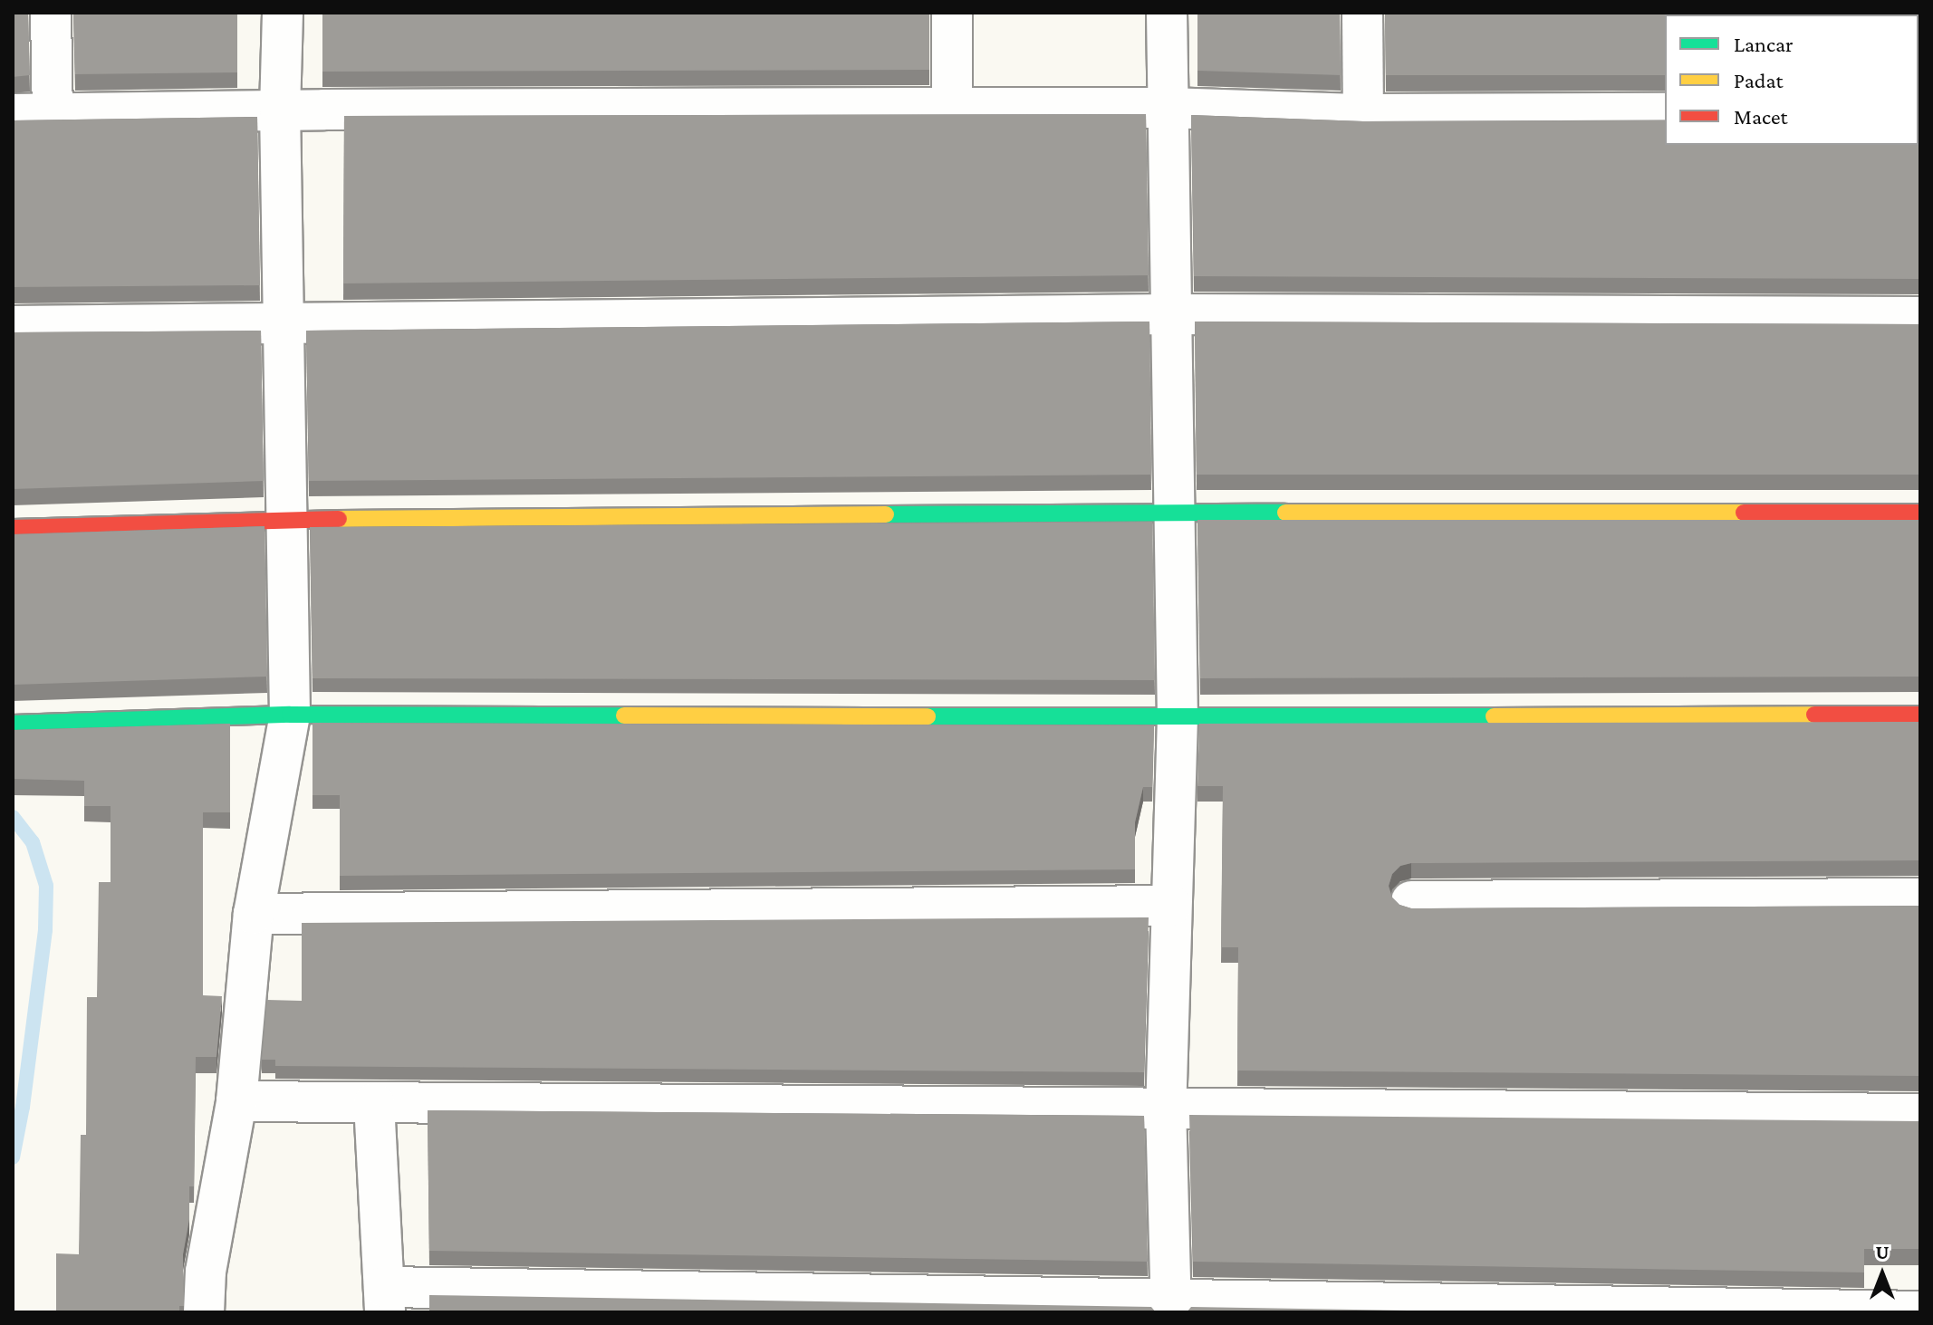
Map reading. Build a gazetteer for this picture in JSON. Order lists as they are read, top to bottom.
{
  "legend": ["Lancar", "Padat", "Macet"],
  "north": "top"
}
